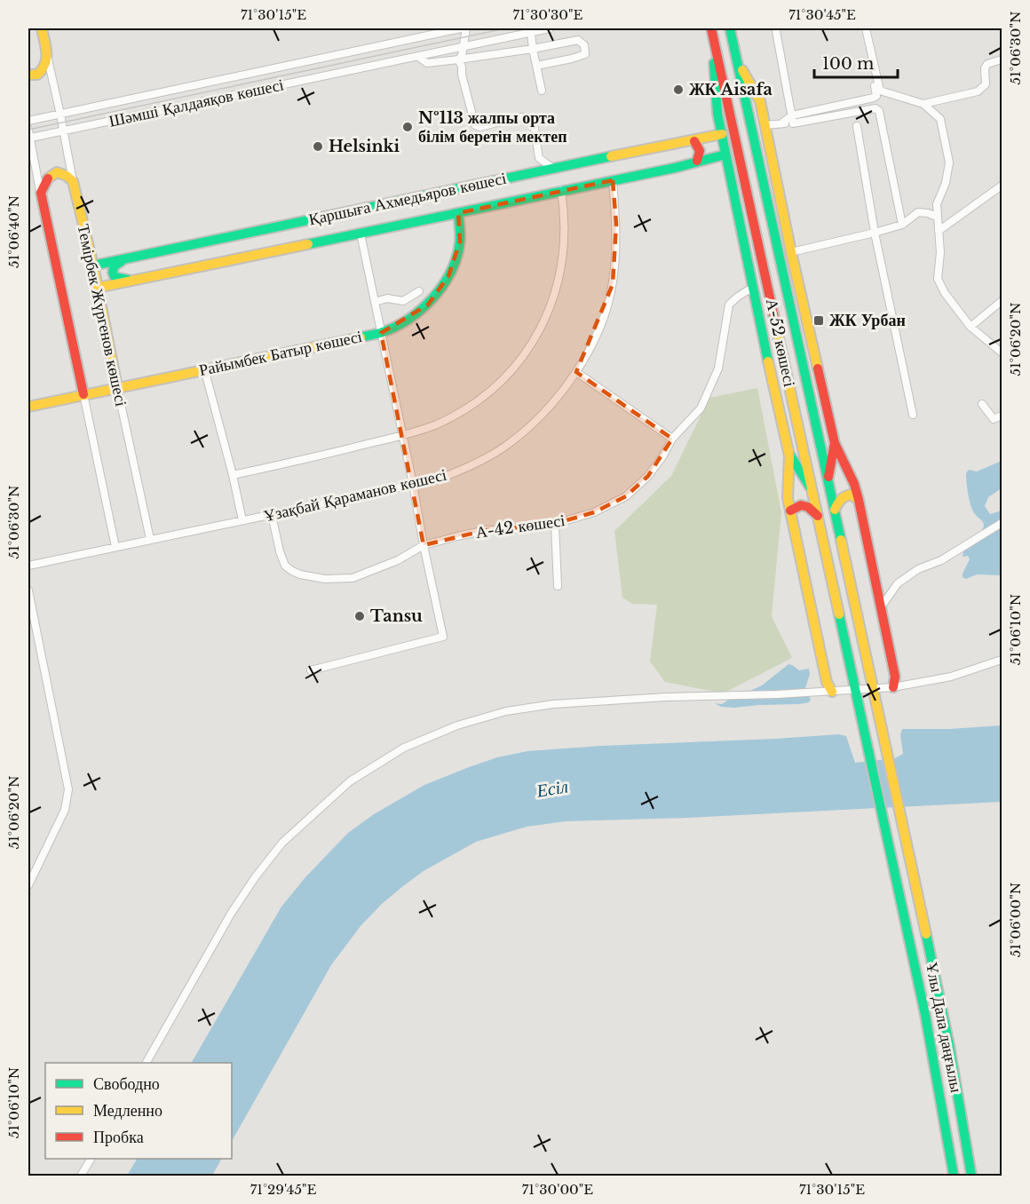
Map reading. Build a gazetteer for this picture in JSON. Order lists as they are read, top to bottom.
{
  "streets": {
    "street": [
      "Шәмші Қалдаяқов көшесі",
      "Қаршыға Ахмедьяров көшесі",
      "Темірбек Жүргенов көшесі",
      "А-52 көшесі",
      "Райымбек Батыр көшесі",
      "Ұзақбай Қараманов көшесі",
      "А-42 көшесі",
      "Ұлы Дала даңғылы"
    ]
  },
  "crossings": [
    ["Шәмші Қалдаяқов көшесі", "Темірбек Жүргенов көшесі"],
    ["Қаршыға Ахмедьяров көшесі", "Темірбек Жүргенов көшесі"],
    ["Қаршыға Ахмедьяров көшесі", "Райымбек Батыр көшесі"],
    ["Қаршыға Ахмедьяров көшесі", "Ұзақбай Қараманов көшесі"],
    ["Темірбек Жүргенов көшесі", "Райымбек Батыр көшесі"],
    ["Темірбек Жүргенов көшесі", "Ұзақбай Қараманов көшесі"],
    ["А-52 көшесі", "Ұлы Дала даңғылы"],
    ["Ұзақбай Қараманов көшесі", "А-42 көшесі"]
  ],
  "water": ["Есіл"],
  "places": {
    "other": [
      "ЖК Aisafa",
      "№113 жалпы орта білім беретін мектеп",
      "Helsinki",
      "Tansu"
    ],
    "transit": ["ЖК Урбан"]
  },
  "legend": ["Свободно", "Медленно", "Пробка"],
  "scale_bar": "100 m",
  "coordinates": [
    "71°30'15\"E",
    "71°30'30\"E",
    "71°30'45\"E",
    "51°06'30\"N",
    "51°06'40\"N",
    "51°06'20\"N",
    "51°06'10\"N",
    "51°06'00\"N",
    "71°29'45\"E",
    "71°30'00\"E"
  ]
}
